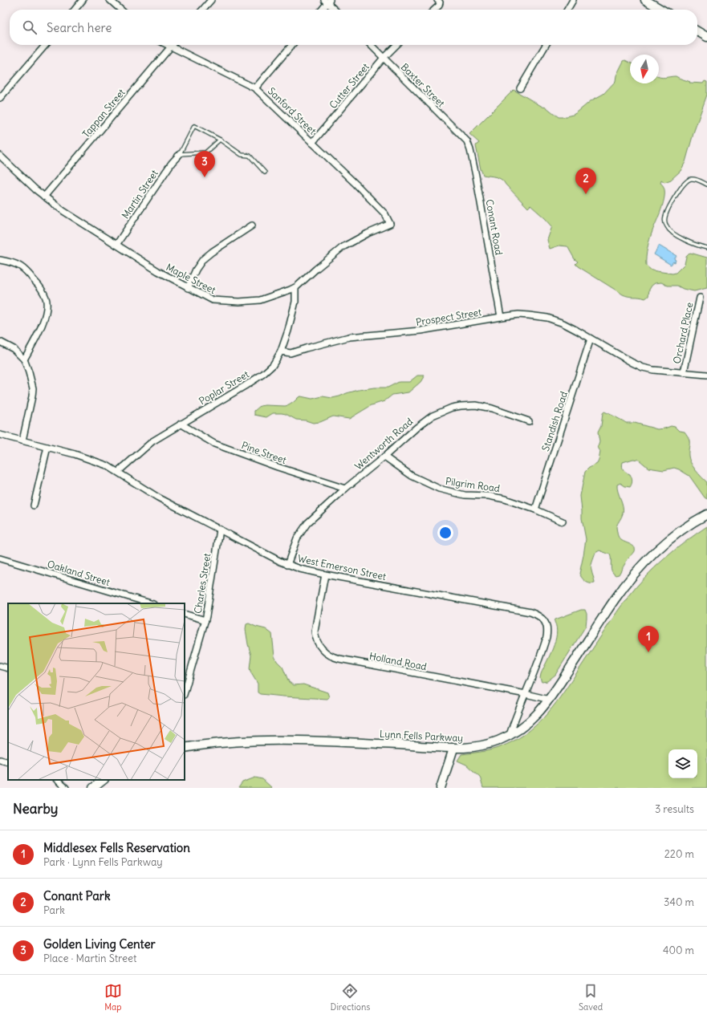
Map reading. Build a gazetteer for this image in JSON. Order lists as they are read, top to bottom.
{
  "streets": {
    "main road": ["Lynn Fells Parkway"],
    "street": [
      "Baxter Street",
      "Cutter Street",
      "Sanford Street",
      "Tappan Street",
      "Martin Street",
      "Conant Road",
      "Maple Street",
      "Prospect Street",
      "Orchard Place",
      "Poplar Street",
      "Standish Road",
      "Wentworth Road",
      "Pine Street",
      "Pilgrim Road",
      "West Emerson Street",
      "Oakland Street",
      "Charles Street",
      "Holland Road"
    ]
  },
  "crossings": [
    ["Baxter Street", "Cutter Street"],
    ["Baxter Street", "Conant Road"],
    ["Cutter Street", "Sanford Street"],
    ["Sanford Street", "Tappan Street"],
    ["Sanford Street", "Maple Street"],
    ["Tappan Street", "Maple Street"],
    ["Martin Street", "Maple Street"],
    ["Conant Road", "Prospect Street"],
    ["Maple Street", "Poplar Street"],
    ["Prospect Street", "Orchard Place"],
    ["Prospect Street", "Poplar Street"],
    ["Prospect Street", "Standish Road"],
    ["Poplar Street", "Pine Street"],
    ["Poplar Street", "West Emerson Street"],
    ["Standish Road", "Pilgrim Road"],
    ["Wentworth Road", "Pine Street"],
    ["Wentworth Road", "Pilgrim Road"],
    ["Wentworth Road", "West Emerson Street"],
    ["West Emerson Street", "Charles Street"],
    ["West Emerson Street", "Holland Road"],
    ["West Emerson Street", "Lynn Fells Parkway"],
    ["Holland Road", "Lynn Fells Parkway"]
  ],
  "north": "bottom",
  "page": {
    "search": "Search here",
    "pins": ["3", "2", "1"],
    "heading": ["Nearby", "3 results"],
    "list": [
      {
        "mark": "1",
        "name": "Middlesex Fells Reservation",
        "note": "Park · Lynn Fells Parkway",
        "value": "220 m"
      },
      {
        "mark": "2",
        "name": "Conant Park",
        "note": "Park",
        "value": "340 m"
      },
      {
        "mark": "3",
        "name": "Golden Living Center",
        "note": "Place · Martin Street",
        "value": "400 m"
      }
    ],
    "nav": ["Map", "Directions", "Saved"]
  }
}
